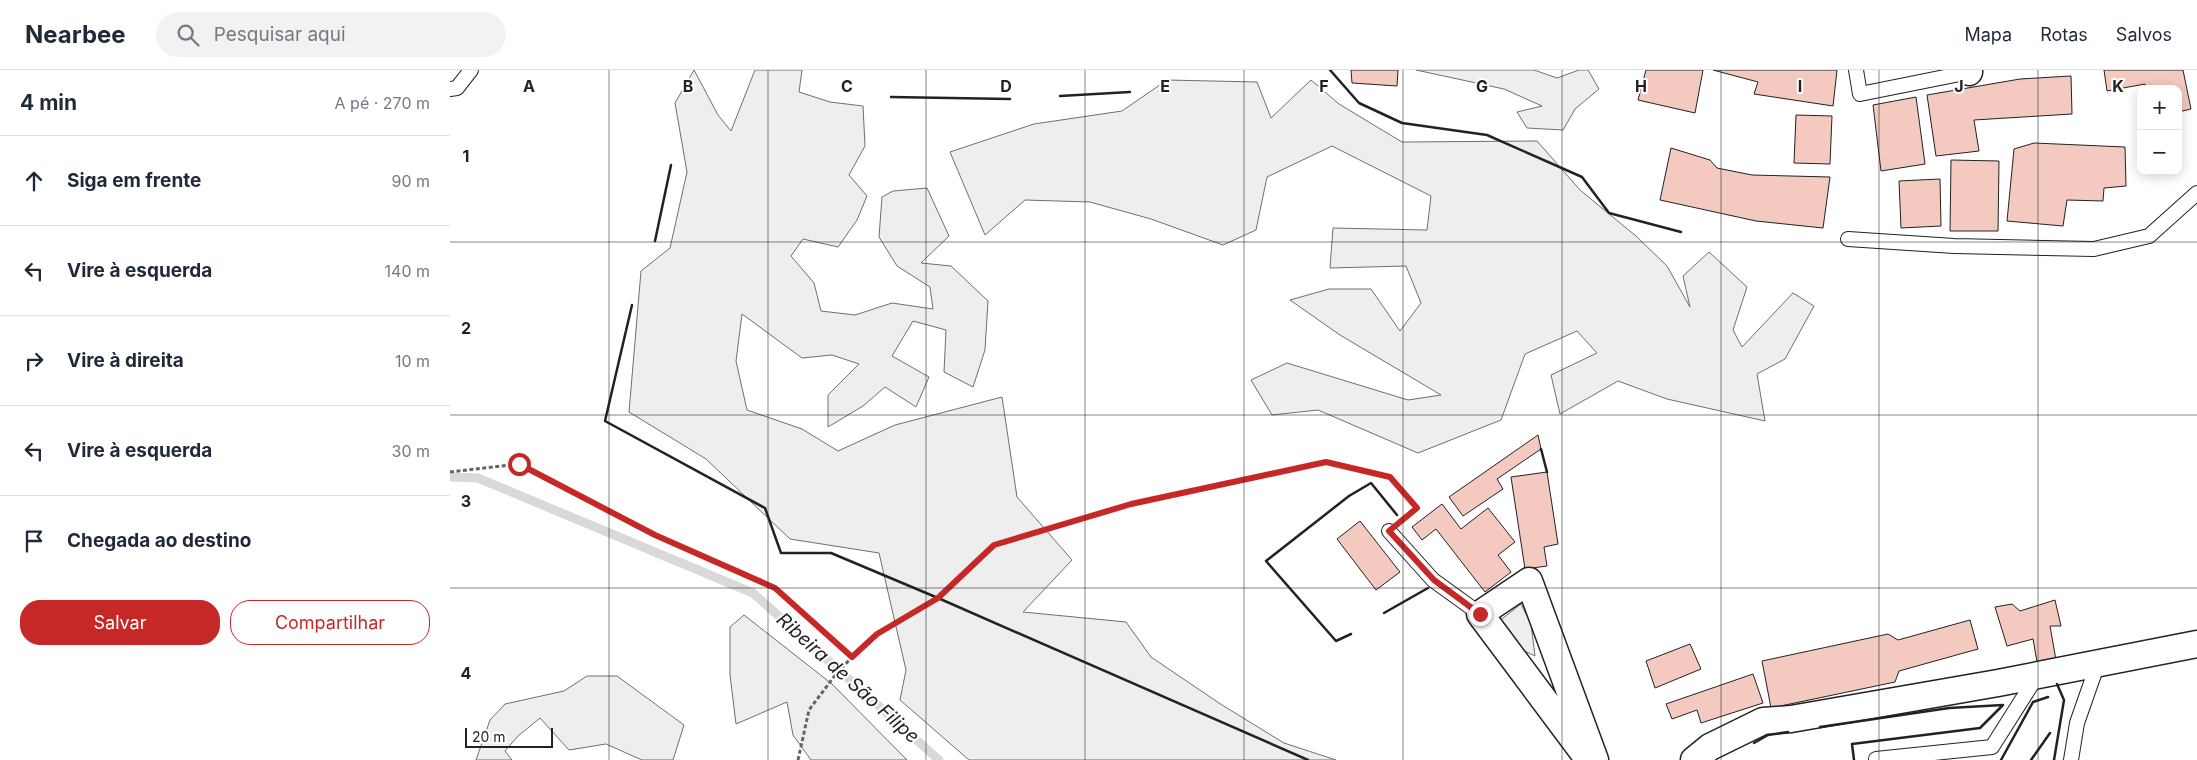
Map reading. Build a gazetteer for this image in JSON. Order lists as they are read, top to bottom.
{
  "water": ["Ribeira de São Filipe"],
  "scale_bar": "20 m",
  "page": {
    "header": "Nearbee",
    "search": "Pesquisar aqui",
    "nav": ["Mapa", "Rotas", "Salvos"],
    "heading": ["4 min", "A pé · 270 m"],
    "map_buttons": ["+", "−"],
    "list": [
      ["Siga em frente", "90 m"],
      ["Vire à esquerda", "140 m"],
      ["Vire à direita", "10 m"],
      ["Vire à esquerda", "30 m"],
      "Chegada ao destino"
    ],
    "buttons": ["Salvar", "Compartilhar"],
    "scale": "20 m"
  },
  "grid": {
    "columns": [
      "A",
      "B",
      "C",
      "D",
      "E",
      "F",
      "G",
      "H",
      "I",
      "J",
      "K"
    ],
    "rows": [
      "1",
      "2",
      "3",
      "4"
    ]
  }
}
